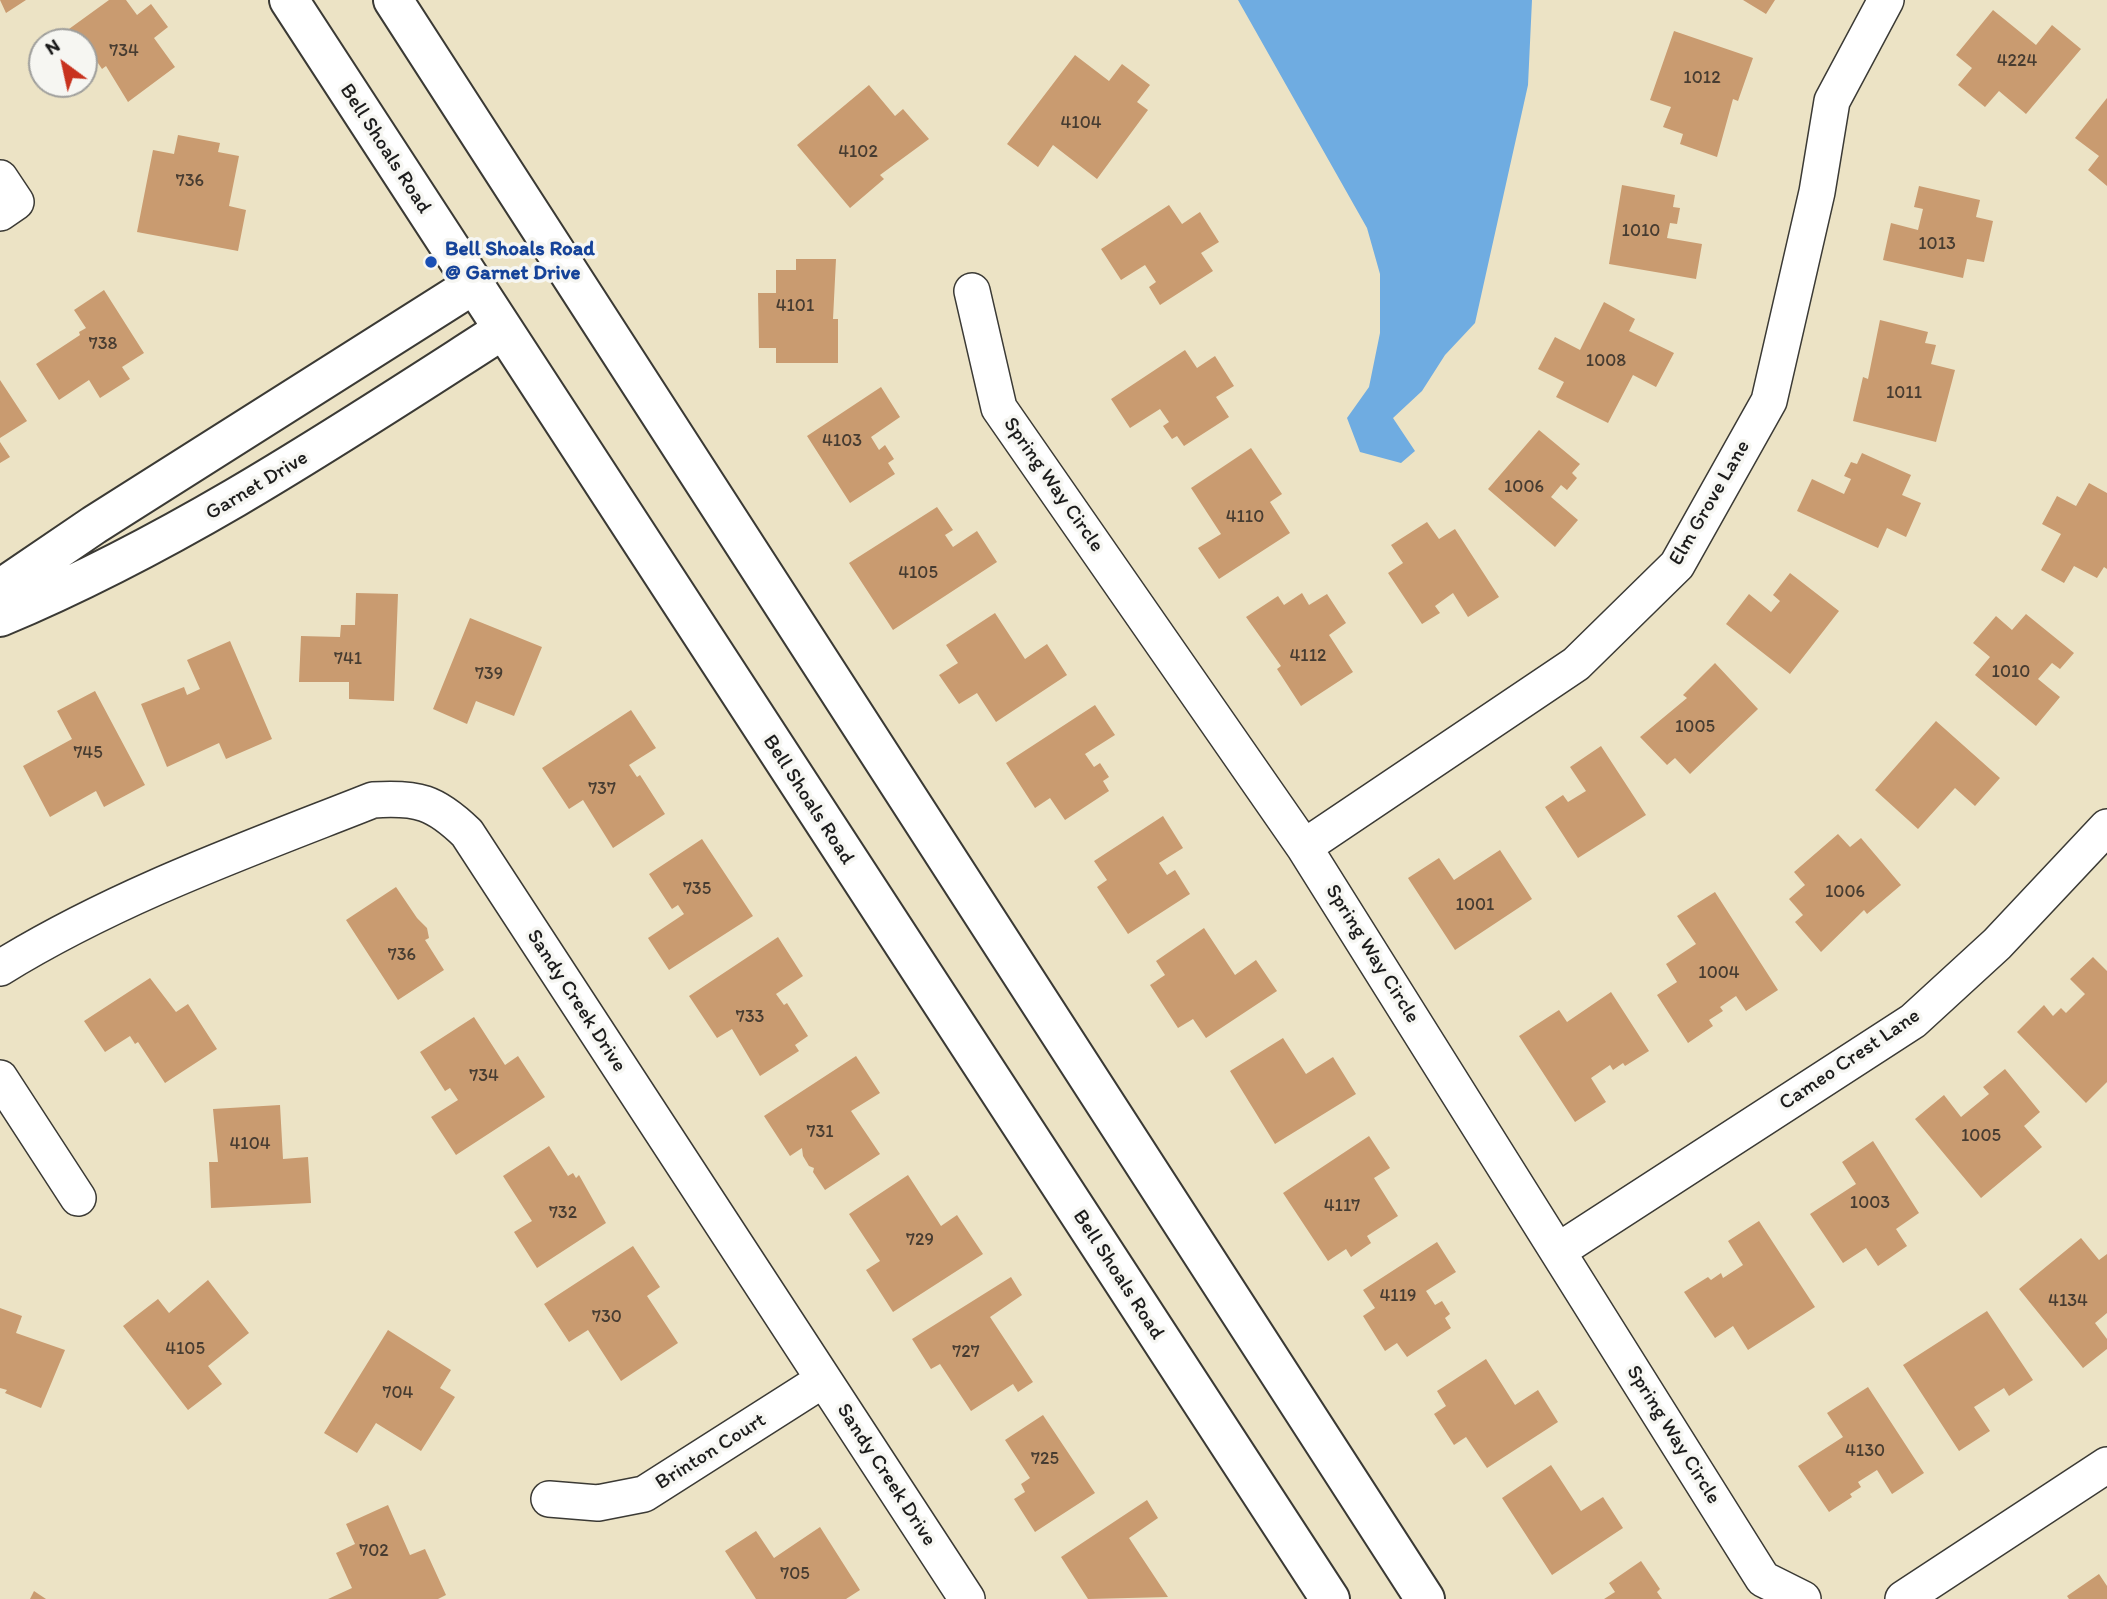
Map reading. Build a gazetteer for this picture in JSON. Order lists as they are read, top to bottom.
{
  "streets": {
    "main road": ["Bell Shoals Road", "Garnet Drive"],
    "street": [
      "Spring Way Circle",
      "Elm Grove Lane",
      "Sandy Creek Drive",
      "Cameo Crest Lane",
      "Brinton Court"
    ]
  },
  "crossings": [
    ["Bell Shoals Road", "Garnet Drive"],
    ["Spring Way Circle", "Elm Grove Lane"],
    ["Spring Way Circle", "Cameo Crest Lane"],
    ["Sandy Creek Drive", "Brinton Court"]
  ],
  "places": ["Bell Shoals Road @ Garnet Drive"],
  "house_numbers": [
    "734",
    "4224",
    "1012",
    "4104",
    "4102",
    "736",
    "1010",
    "1013",
    "4101",
    "738",
    "1008",
    "1011",
    "4103",
    "1006",
    "4110",
    "4105",
    "4112",
    "741",
    "1010",
    "739",
    "1005",
    "745",
    "737",
    "735",
    "1006",
    "1001",
    "736",
    "1004",
    "733",
    "734",
    "731",
    "1005",
    "4104",
    "1003",
    "4117",
    "732",
    "729",
    "4119",
    "4134",
    "730",
    "4105",
    "727",
    "704",
    "4130",
    "725",
    "702",
    "705"
  ],
  "north": "top left"
}
